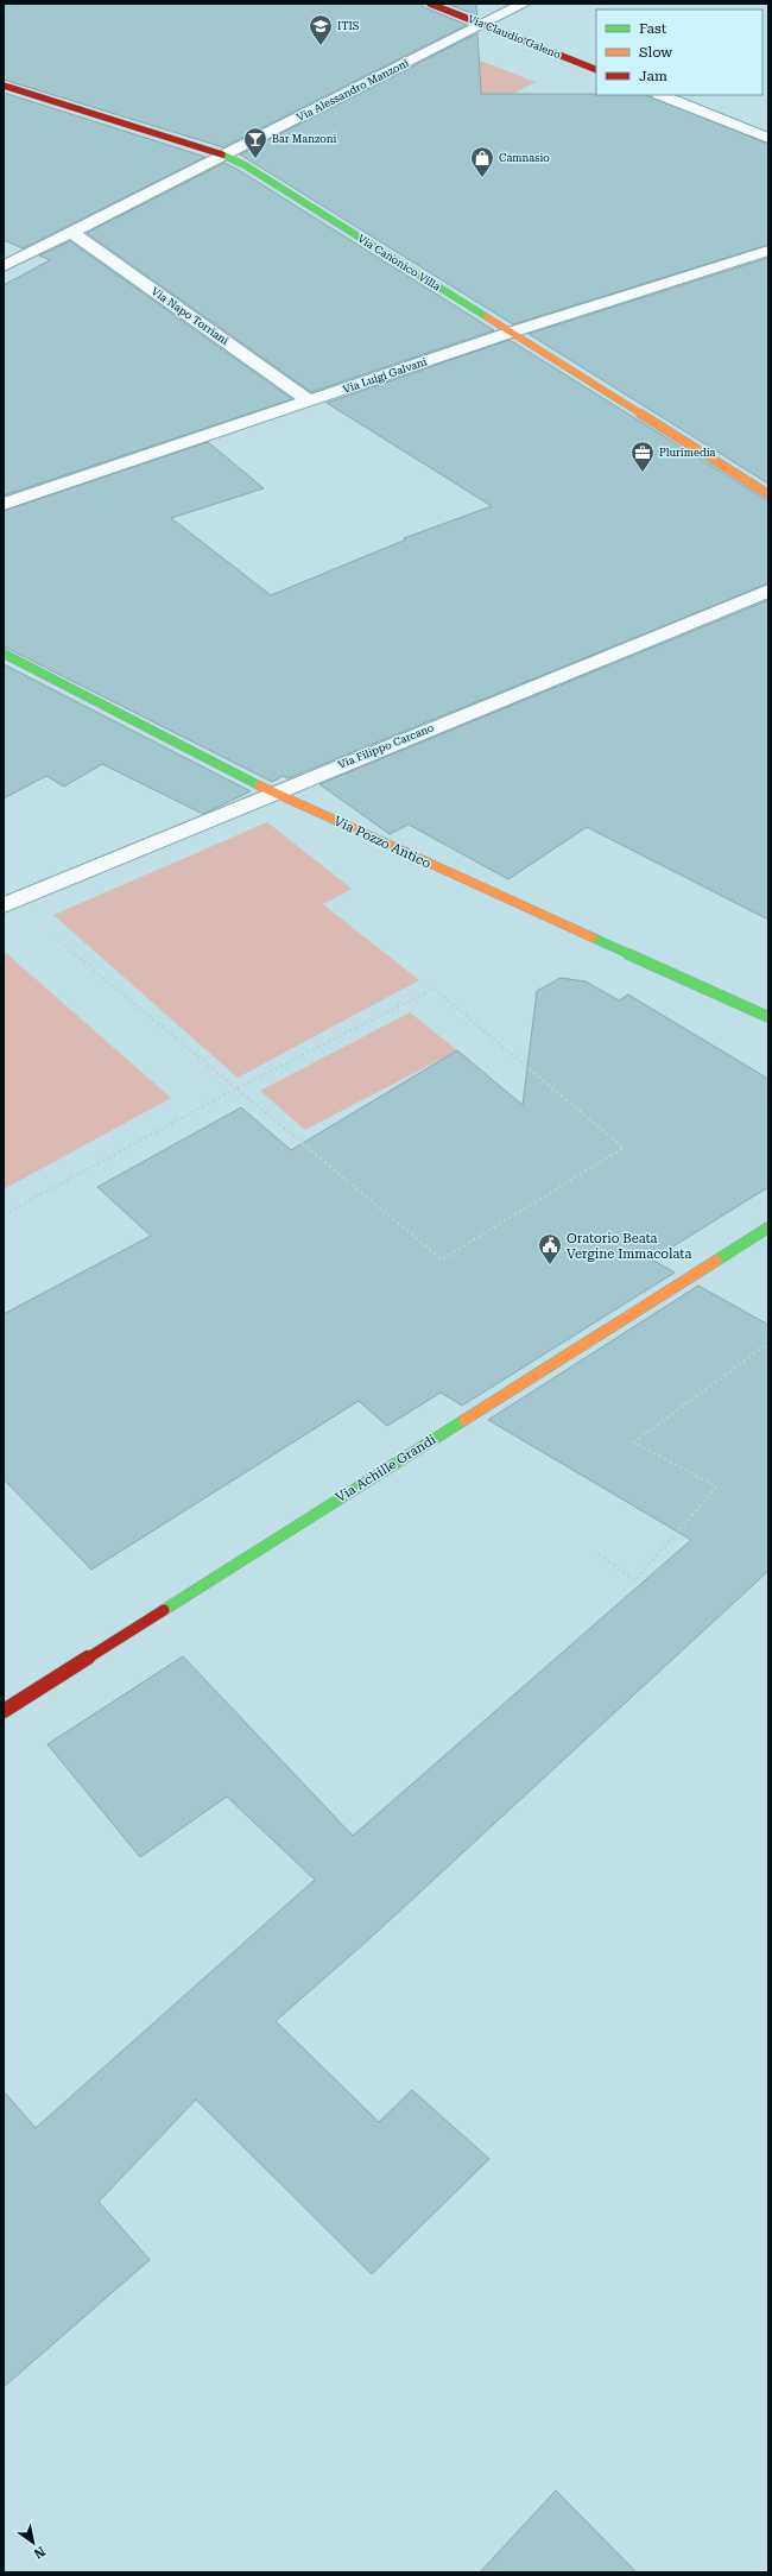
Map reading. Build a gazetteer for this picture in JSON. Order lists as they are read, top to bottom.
{
  "streets": {
    "street": [
      "Via Claudio Galeno",
      "Via Alessandro Manzoni",
      "Via Canonico Villa",
      "Via Napo Torriani",
      "Via Luigi Galvani",
      "Via Filippo Carcano",
      "Via Pozzo Antico",
      "Via Achille Grandi"
    ]
  },
  "crossings": [
    ["Via Claudio Galeno", "Via Alessandro Manzoni"],
    ["Via Alessandro Manzoni", "Via Canonico Villa"],
    ["Via Alessandro Manzoni", "Via Napo Torriani"],
    ["Via Canonico Villa", "Via Luigi Galvani"],
    ["Via Napo Torriani", "Via Luigi Galvani"],
    ["Via Filippo Carcano", "Via Pozzo Antico"]
  ],
  "places": {
    "school or university": ["ITIS"],
    "bar": ["Bar Manzoni"],
    "shop": ["Camnasio"],
    "office": ["Plurimedia"],
    "public building": ["Oratorio Beata Vergine Immacolata"]
  },
  "legend": ["Fast", "Slow", "Jam"],
  "north": "bottom right"
}
